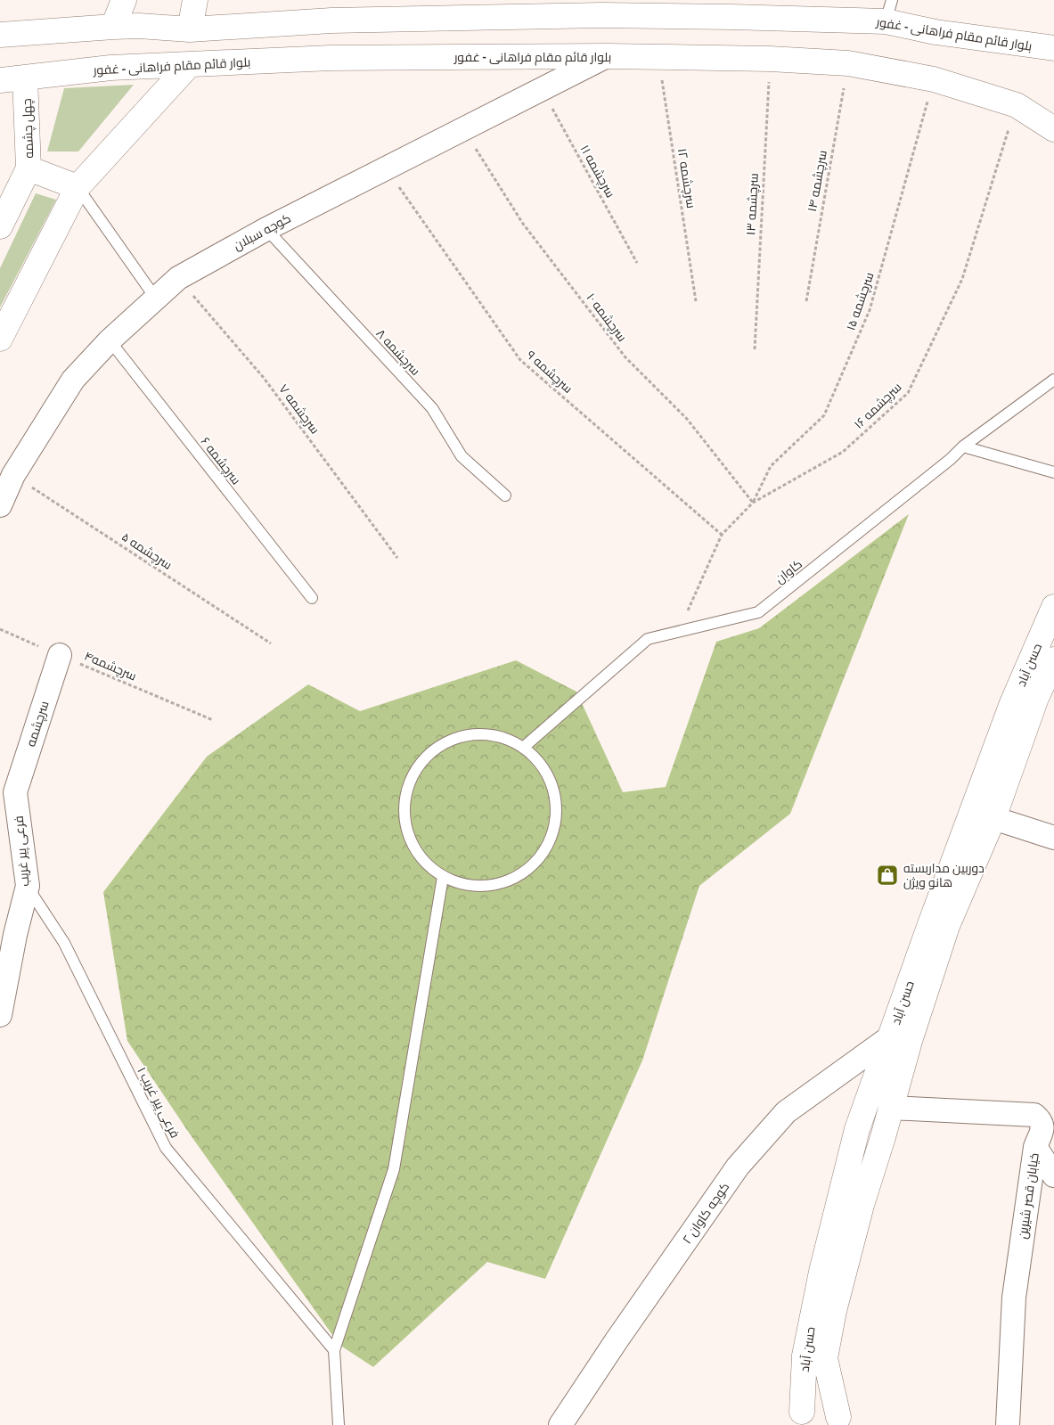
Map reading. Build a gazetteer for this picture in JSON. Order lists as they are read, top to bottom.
{
  "streets": {
    "street": [
      "بلوار قائم مقام فراهانی - غفور",
      "چهل چشمه",
      "کوچه سبلان",
      "حسن آباد",
      "سرچشمه",
      "فرعی پیر غریب",
      "خیابان قصر شیرین",
      "کوچه کاوان ۲"
    ],
    "lane": [
      "سرچشمه ۸",
      "سرچشمه ۶",
      "کاوان",
      "فرعی پیر غریب ۱"
    ],
    "path": [
      "سرچشمه ۱۱",
      "سرچشمه ۱۲",
      "سرچشمه ۱۴",
      "سرچشمه ۱۳",
      "سرچشمه ۱۵",
      "سرچشمه ۱۰",
      "سرچشمه ۹",
      "۱۶ سرچشمه",
      "سرچشمه ۷",
      "سرچشمه ۵",
      "سرچشمه۴"
    ]
  },
  "crossings": [
    ["بلوار قائم مقام فراهانی - غفور", "چهل چشمه"],
    ["بلوار قائم مقام فراهانی - غفور", "سرچشمه ۱۲"],
    ["بلوار قائم مقام فراهانی - غفور", "سرچشمه ۱۴"],
    ["بلوار قائم مقام فراهانی - غفور", "سرچشمه ۱۳"],
    ["بلوار قائم مقام فراهانی - غفور", "کوچه سبلان"],
    ["بلوار قائم مقام فراهانی - غفور", "سرچشمه ۱۵"],
    ["بلوار قائم مقام فراهانی - غفور", "۱۶ سرچشمه"],
    ["سرچشمه ۱۱", "کوچه سبلان"],
    ["کوچه سبلان", "سرچشمه ۱۰"],
    ["کوچه سبلان", "سرچشمه ۸"],
    ["کوچه سبلان", "سرچشمه ۹"],
    ["کوچه سبلان", "سرچشمه ۷"],
    ["کوچه سبلان", "سرچشمه ۶"],
    ["کوچه سبلان", "سرچشمه ۵"],
    ["سرچشمه ۱۵", "سرچشمه ۱۰"],
    ["سرچشمه ۱۵", "۱۶ سرچشمه"],
    ["سرچشمه ۱۰", "۱۶ سرچشمه"],
    ["سرچشمه ۹", "۱۶ سرچشمه"],
    ["۱۶ سرچشمه", "کاوان"],
    ["حسن آباد", "خیابان قصر شیرین"],
    ["حسن آباد", "کوچه کاوان ۲"],
    ["سرچشمه۴", "سرچشمه"],
    ["سرچشمه", "فرعی پیر غریب"],
    ["فرعی پیر غریب", "فرعی پیر غریب ۱"]
  ],
  "places": {
    "shop": ["دوربین مداربسته هانو ویژن"]
  }
}
